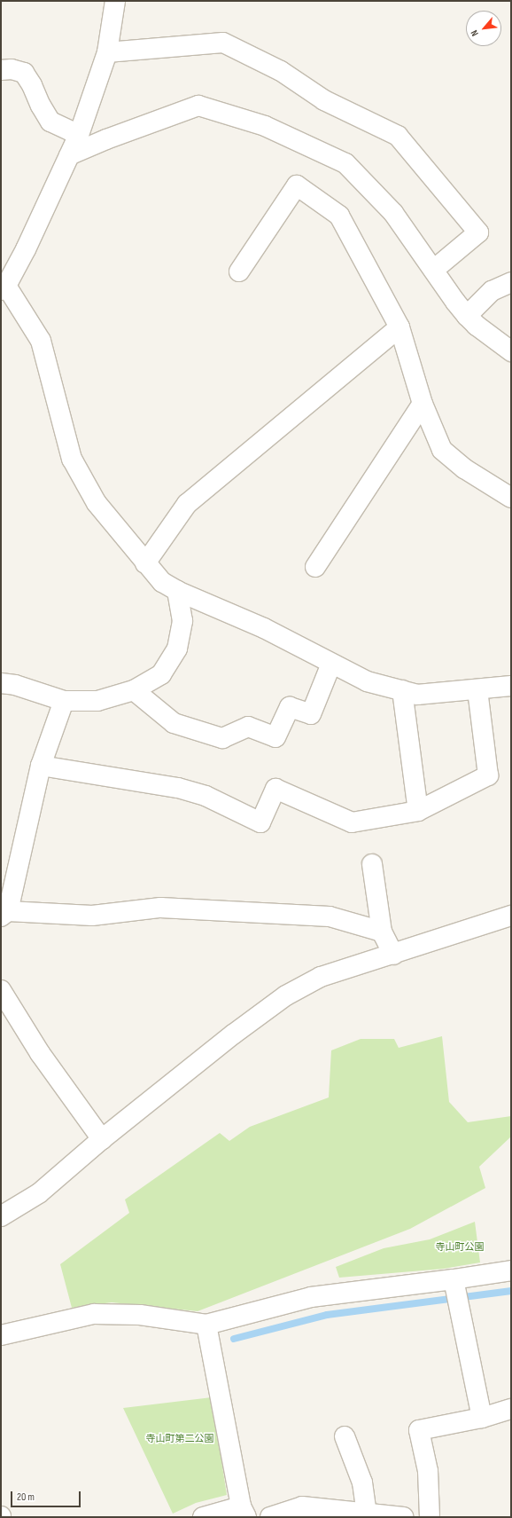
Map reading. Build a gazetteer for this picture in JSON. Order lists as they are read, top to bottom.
{
  "parks": ["寺山町公園", "寺山町第二公園"],
  "scale_bar": "20 m",
  "north": "bottom left"
}
